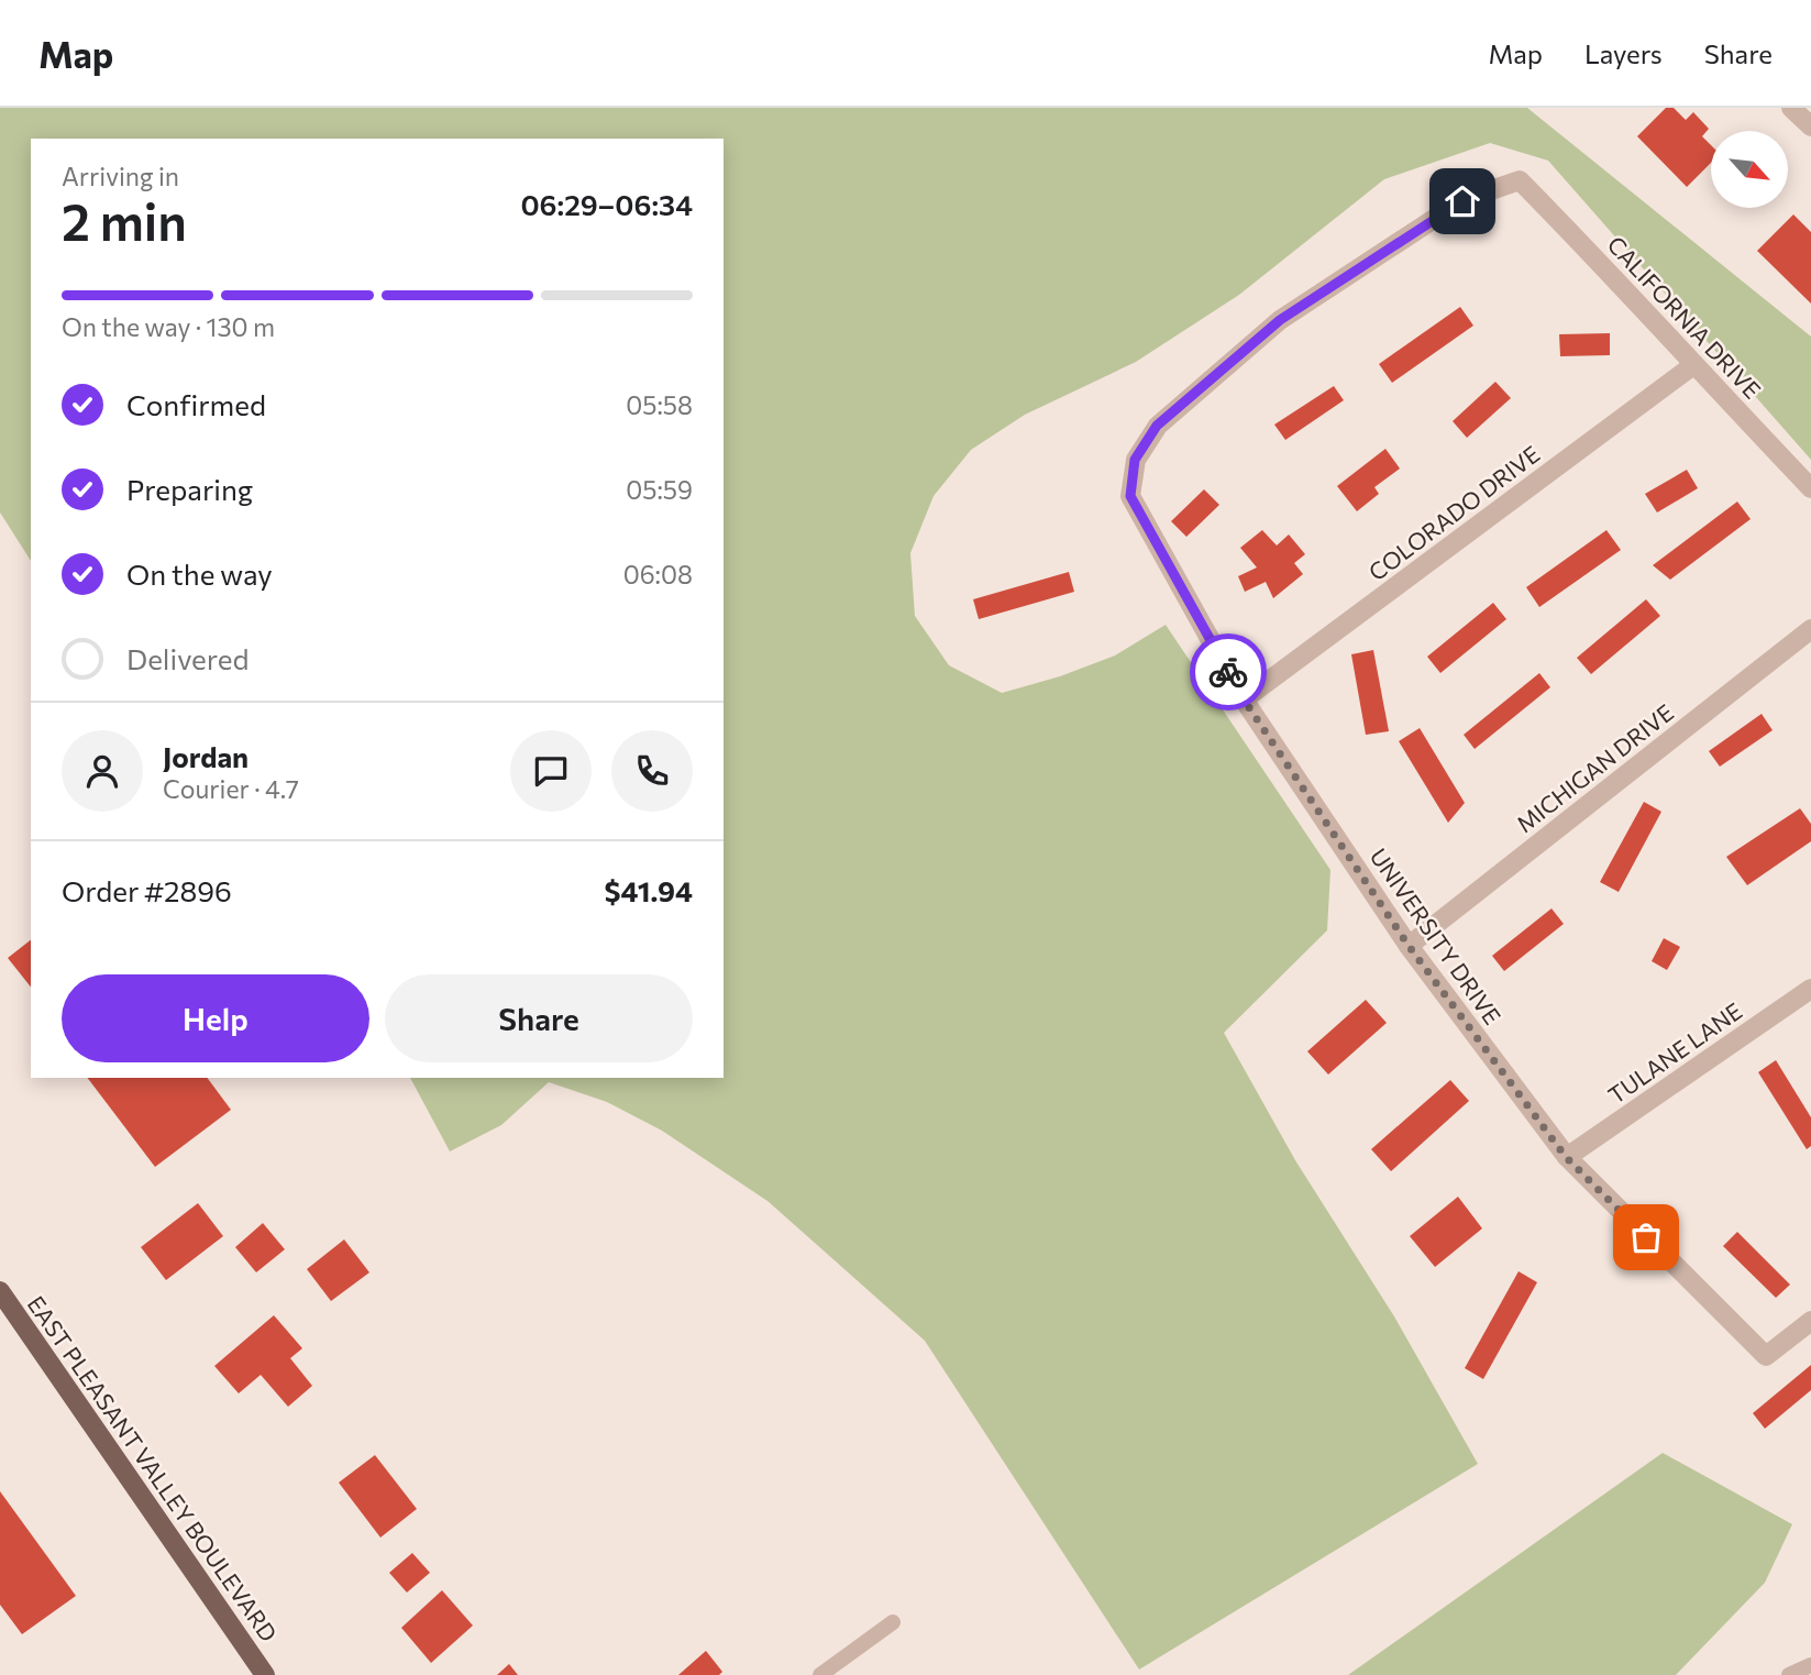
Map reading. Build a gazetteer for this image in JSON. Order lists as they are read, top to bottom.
{
  "streets": {
    "main road": ["EAST PLEASANT VALLEY BOULEVARD"],
    "street": [
      "CALIFORNIA DRIVE",
      "COLORADO DRIVE",
      "MICHIGAN DRIVE",
      "UNIVERSITY DRIVE",
      "TULANE LANE"
    ]
  },
  "crossings": [
    ["CALIFORNIA DRIVE", "COLORADO DRIVE"],
    ["CALIFORNIA DRIVE", "UNIVERSITY DRIVE"],
    ["COLORADO DRIVE", "UNIVERSITY DRIVE"],
    ["MICHIGAN DRIVE", "UNIVERSITY DRIVE"],
    ["UNIVERSITY DRIVE", "TULANE LANE"]
  ],
  "north": "bottom right",
  "page": {
    "header": "Map",
    "nav": ["Map", "Layers", "Share"],
    "heading": ["2 min", "Arriving in", "06:29–06:34"],
    "panel": [
      "Jordan",
      "Courier · 4.7",
      "Order #2896",
      "$41.94"
    ],
    "bar": "On the way · 130 m",
    "list": [
      ["Confirmed", "05:58"],
      ["Preparing", "05:59"],
      ["On the way", "06:08"],
      "Delivered"
    ],
    "buttons": ["Help", "Share"]
  }
}
